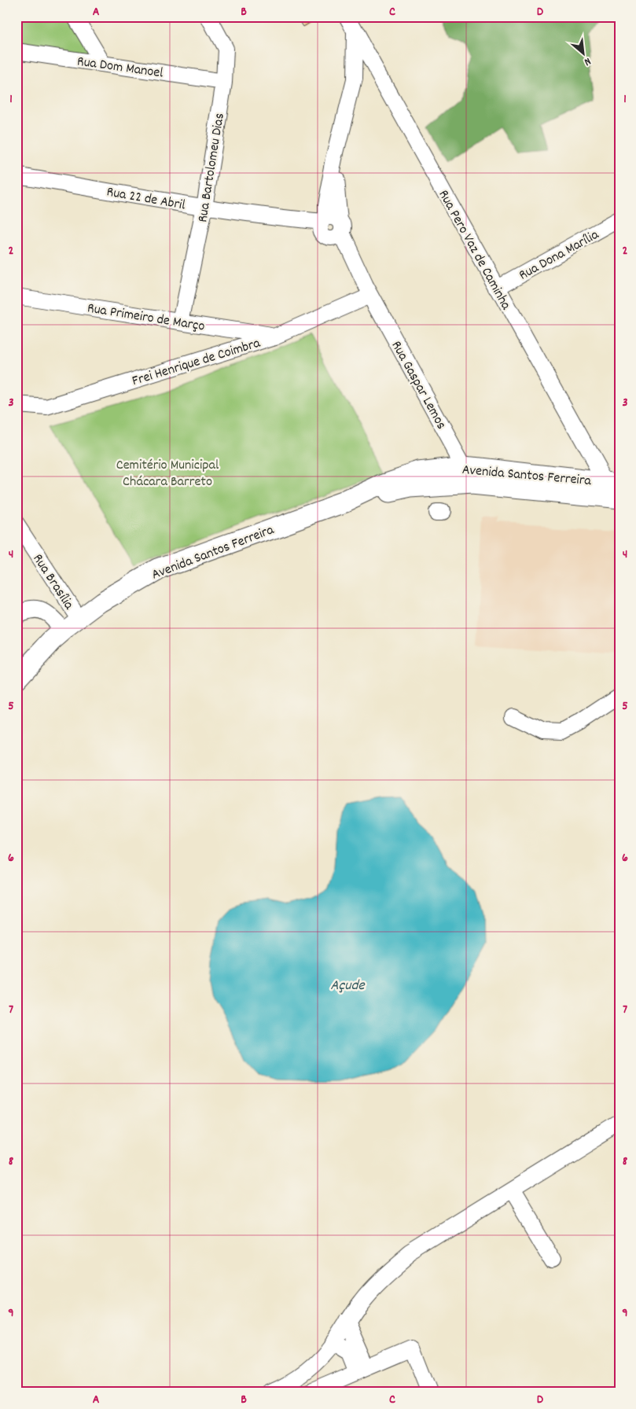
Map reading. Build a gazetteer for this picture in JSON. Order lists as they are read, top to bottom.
{
  "streets": {
    "main road": ["Avenida Santos Ferreira"],
    "street": [
      "Rua Dom Manoel",
      "Rua Bartolomeu Dias",
      "Rua 22 de Abril",
      "Rua Pero Vaz de Caminha",
      "Rua Dona Marília",
      "Rua Primeiro de Março",
      "Frei Henrique de Coimbra",
      "Rua Gaspar Lemos",
      "Rua Brasília"
    ]
  },
  "crossings": [
    ["Rua Dom Manoel", "Rua Bartolomeu Dias"],
    ["Rua Bartolomeu Dias", "Rua 22 de Abril"],
    ["Rua Bartolomeu Dias", "Rua Primeiro de Março"],
    ["Rua 22 de Abril", "Rua Gaspar Lemos"],
    ["Rua Pero Vaz de Caminha", "Rua Dona Marília"],
    ["Rua Pero Vaz de Caminha", "Avenida Santos Ferreira"],
    ["Rua Primeiro de Março", "Frei Henrique de Coimbra"],
    ["Frei Henrique de Coimbra", "Rua Gaspar Lemos"],
    ["Rua Gaspar Lemos", "Avenida Santos Ferreira"],
    ["Avenida Santos Ferreira", "Rua Brasília"]
  ],
  "water": ["Açude"],
  "parks": ["Cemitério Municipal Chácara Barreto"],
  "north": "bottom right",
  "grid": {
    "columns": [
      "A",
      "B",
      "C",
      "D"
    ],
    "rows": [
      "1",
      "2",
      "3",
      "4",
      "5",
      "6",
      "7",
      "8",
      "9"
    ]
  }
}
